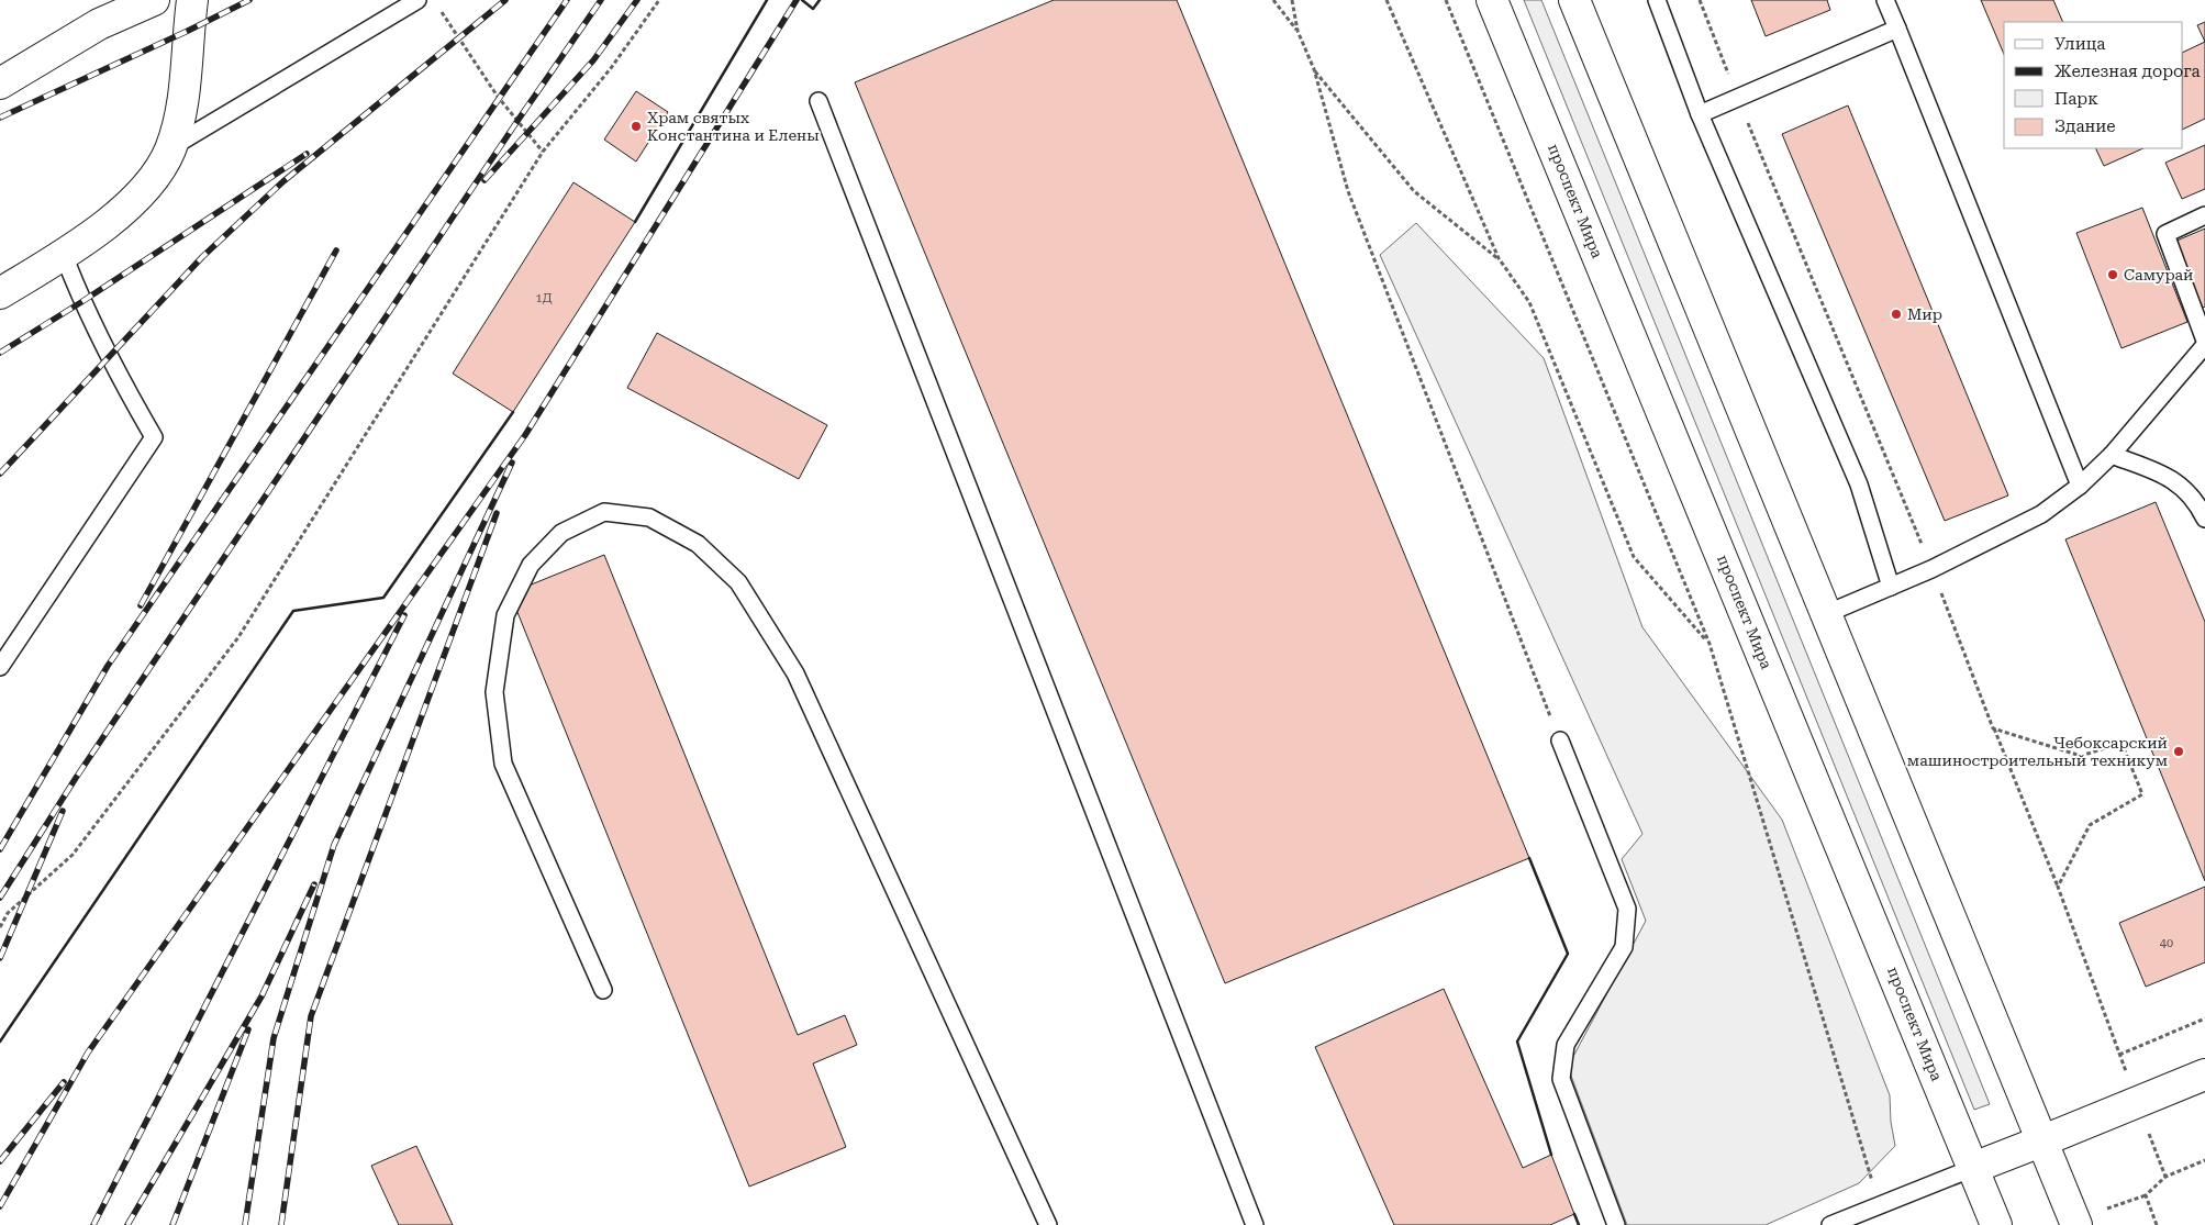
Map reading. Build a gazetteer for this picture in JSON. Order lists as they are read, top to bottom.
{
  "streets": {
    "main road": ["проспект Мира"]
  },
  "places": [
    "Храм святых Константина и Елены",
    "Самурай",
    "Мир",
    "Чебоксарский машиностроительный техникум"
  ],
  "house_numbers": ["1Д", "40"],
  "legend": [
    "Улица",
    "Железная дорога",
    "Парк",
    "Здание"
  ]
}
